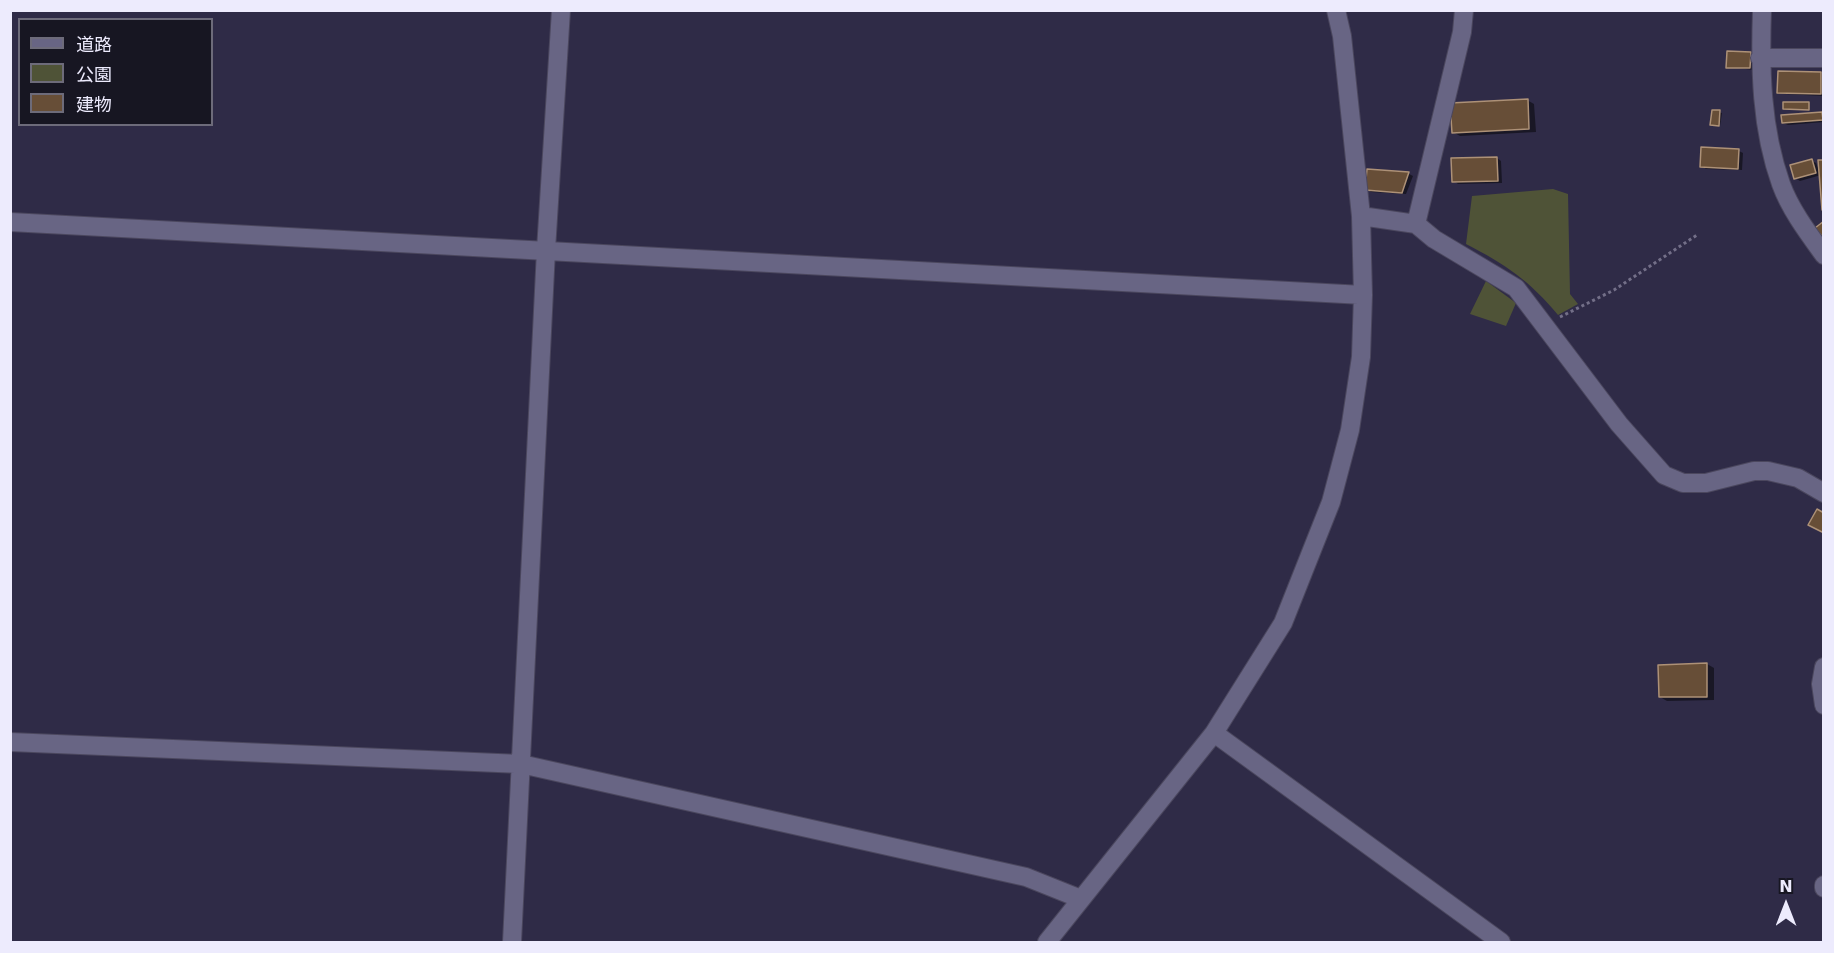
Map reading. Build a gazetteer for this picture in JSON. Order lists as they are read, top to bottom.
{
  "legend": ["道路", "公園", "建物"],
  "north": "top"
}
